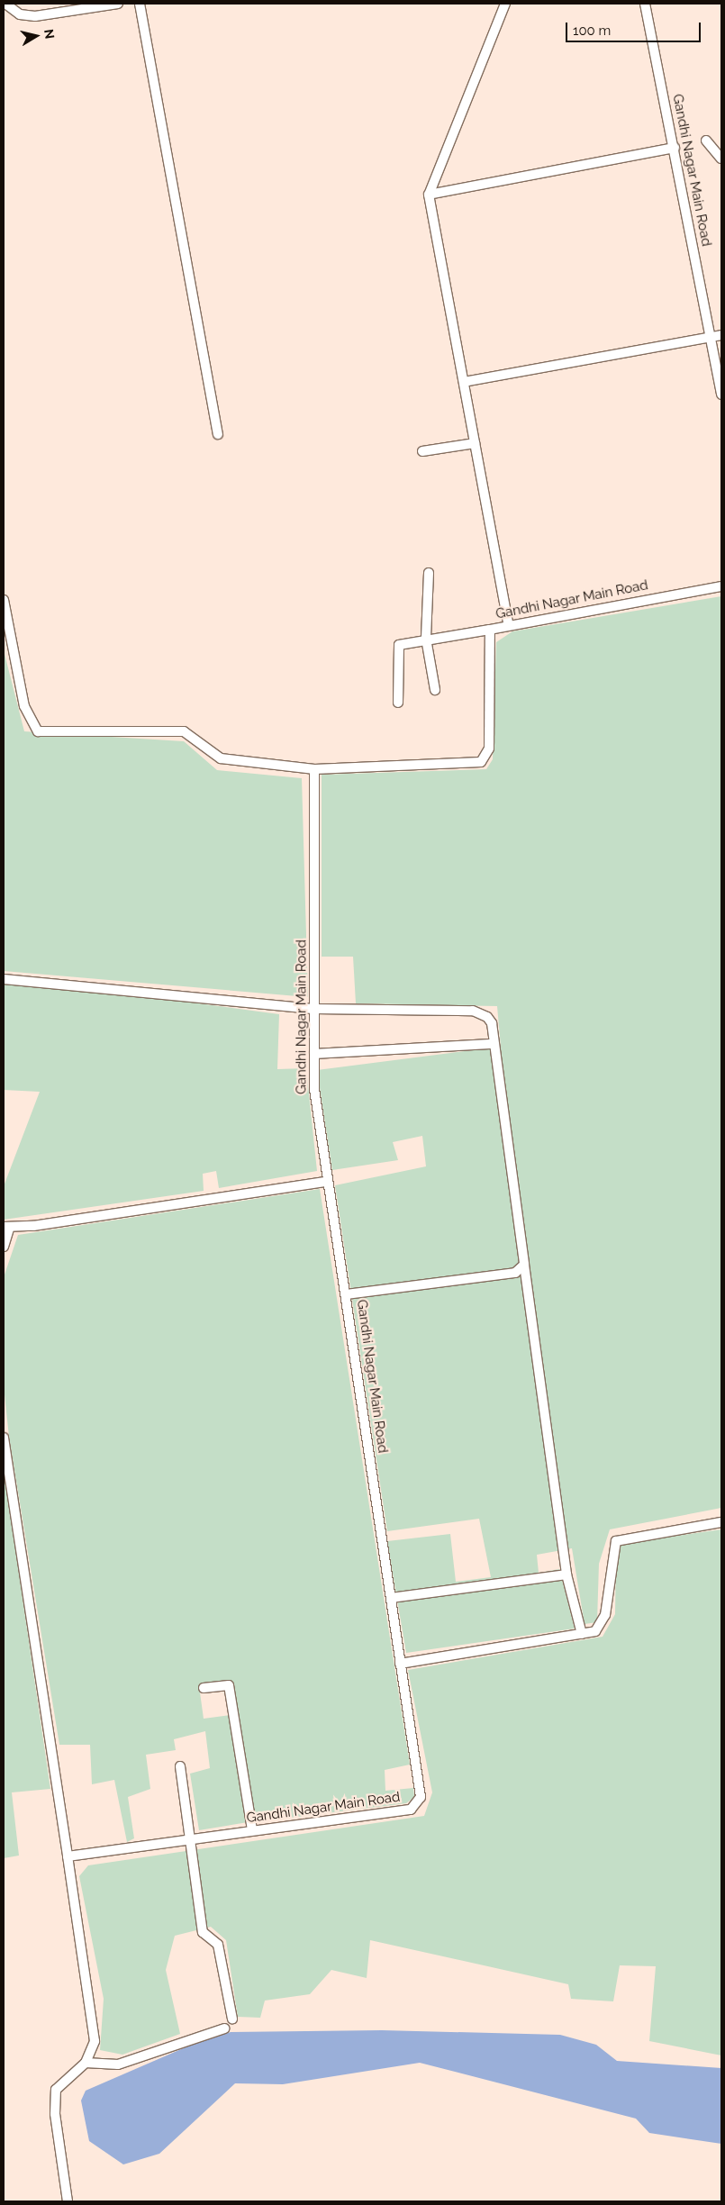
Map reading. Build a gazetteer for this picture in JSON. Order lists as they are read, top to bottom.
{
  "streets": {
    "street": ["Gandhi Nagar Main Road"]
  },
  "scale_bar": "100 m",
  "north": "right"
}
